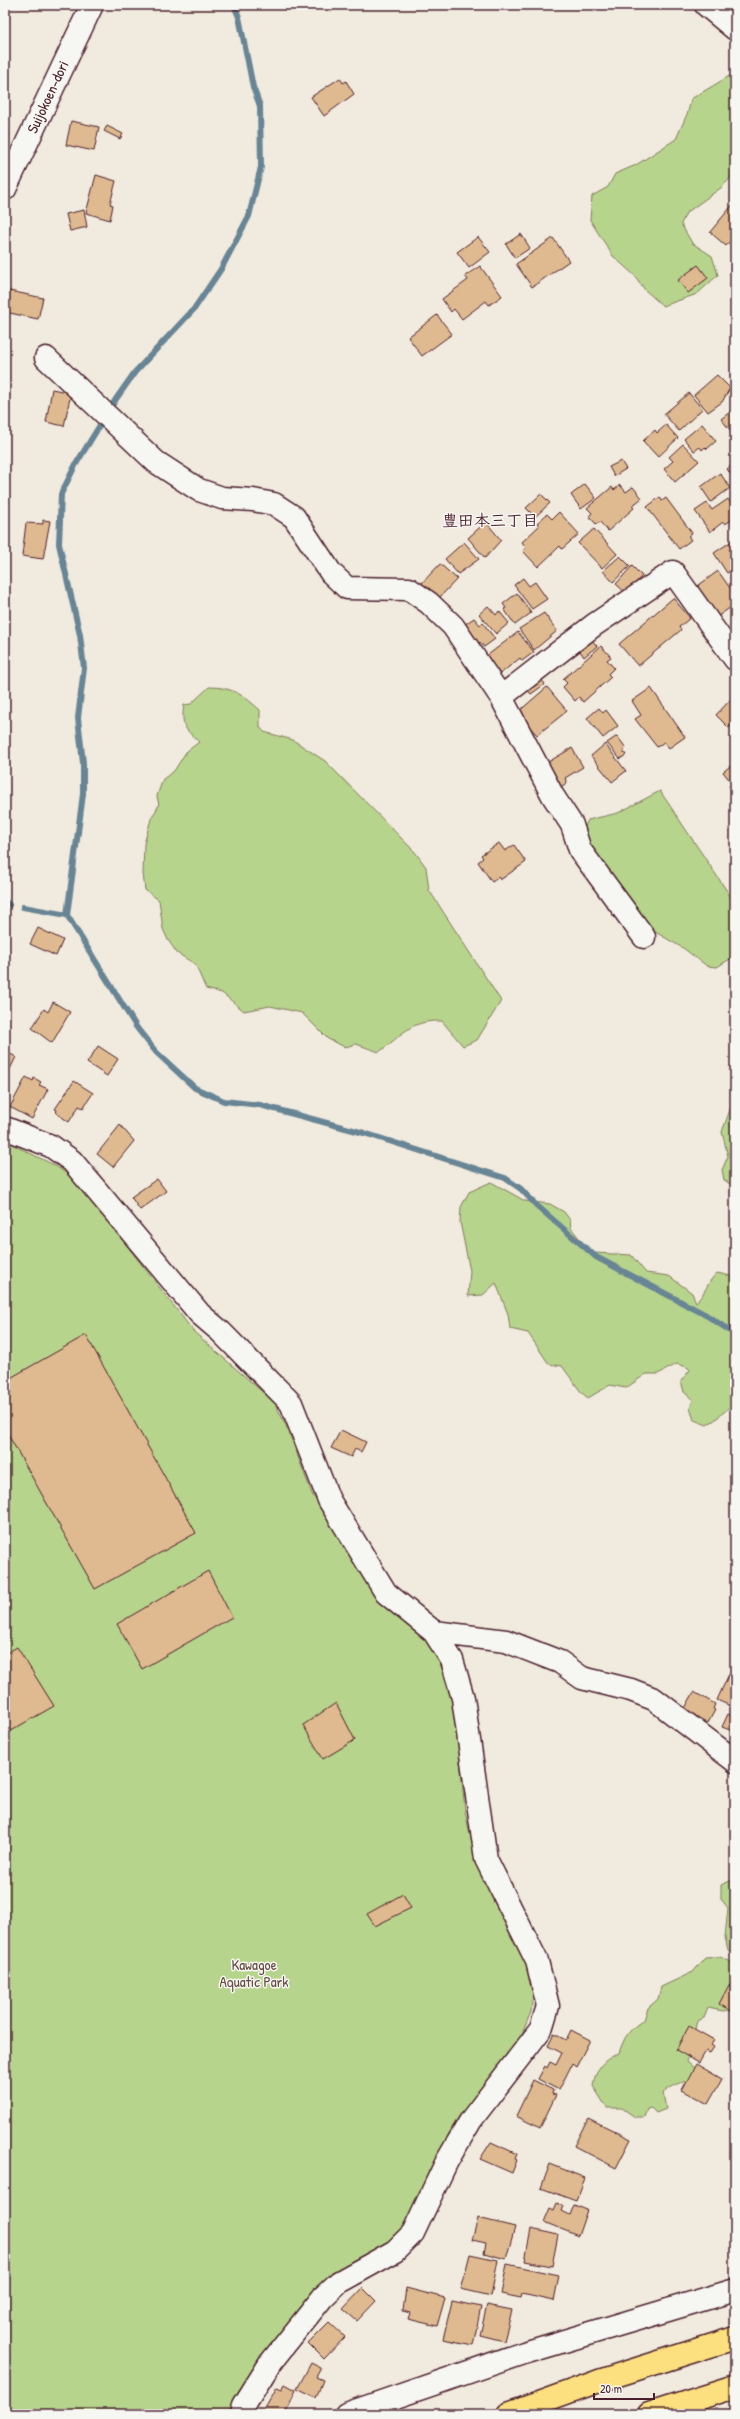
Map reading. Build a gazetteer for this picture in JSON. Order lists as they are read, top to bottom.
{
  "streets": {
    "street": ["Suijokoen-dori"]
  },
  "districts": ["豊田本三丁目"],
  "parks": ["Kawagoe Aquatic Park"],
  "scale_bar": "20 m"
}
